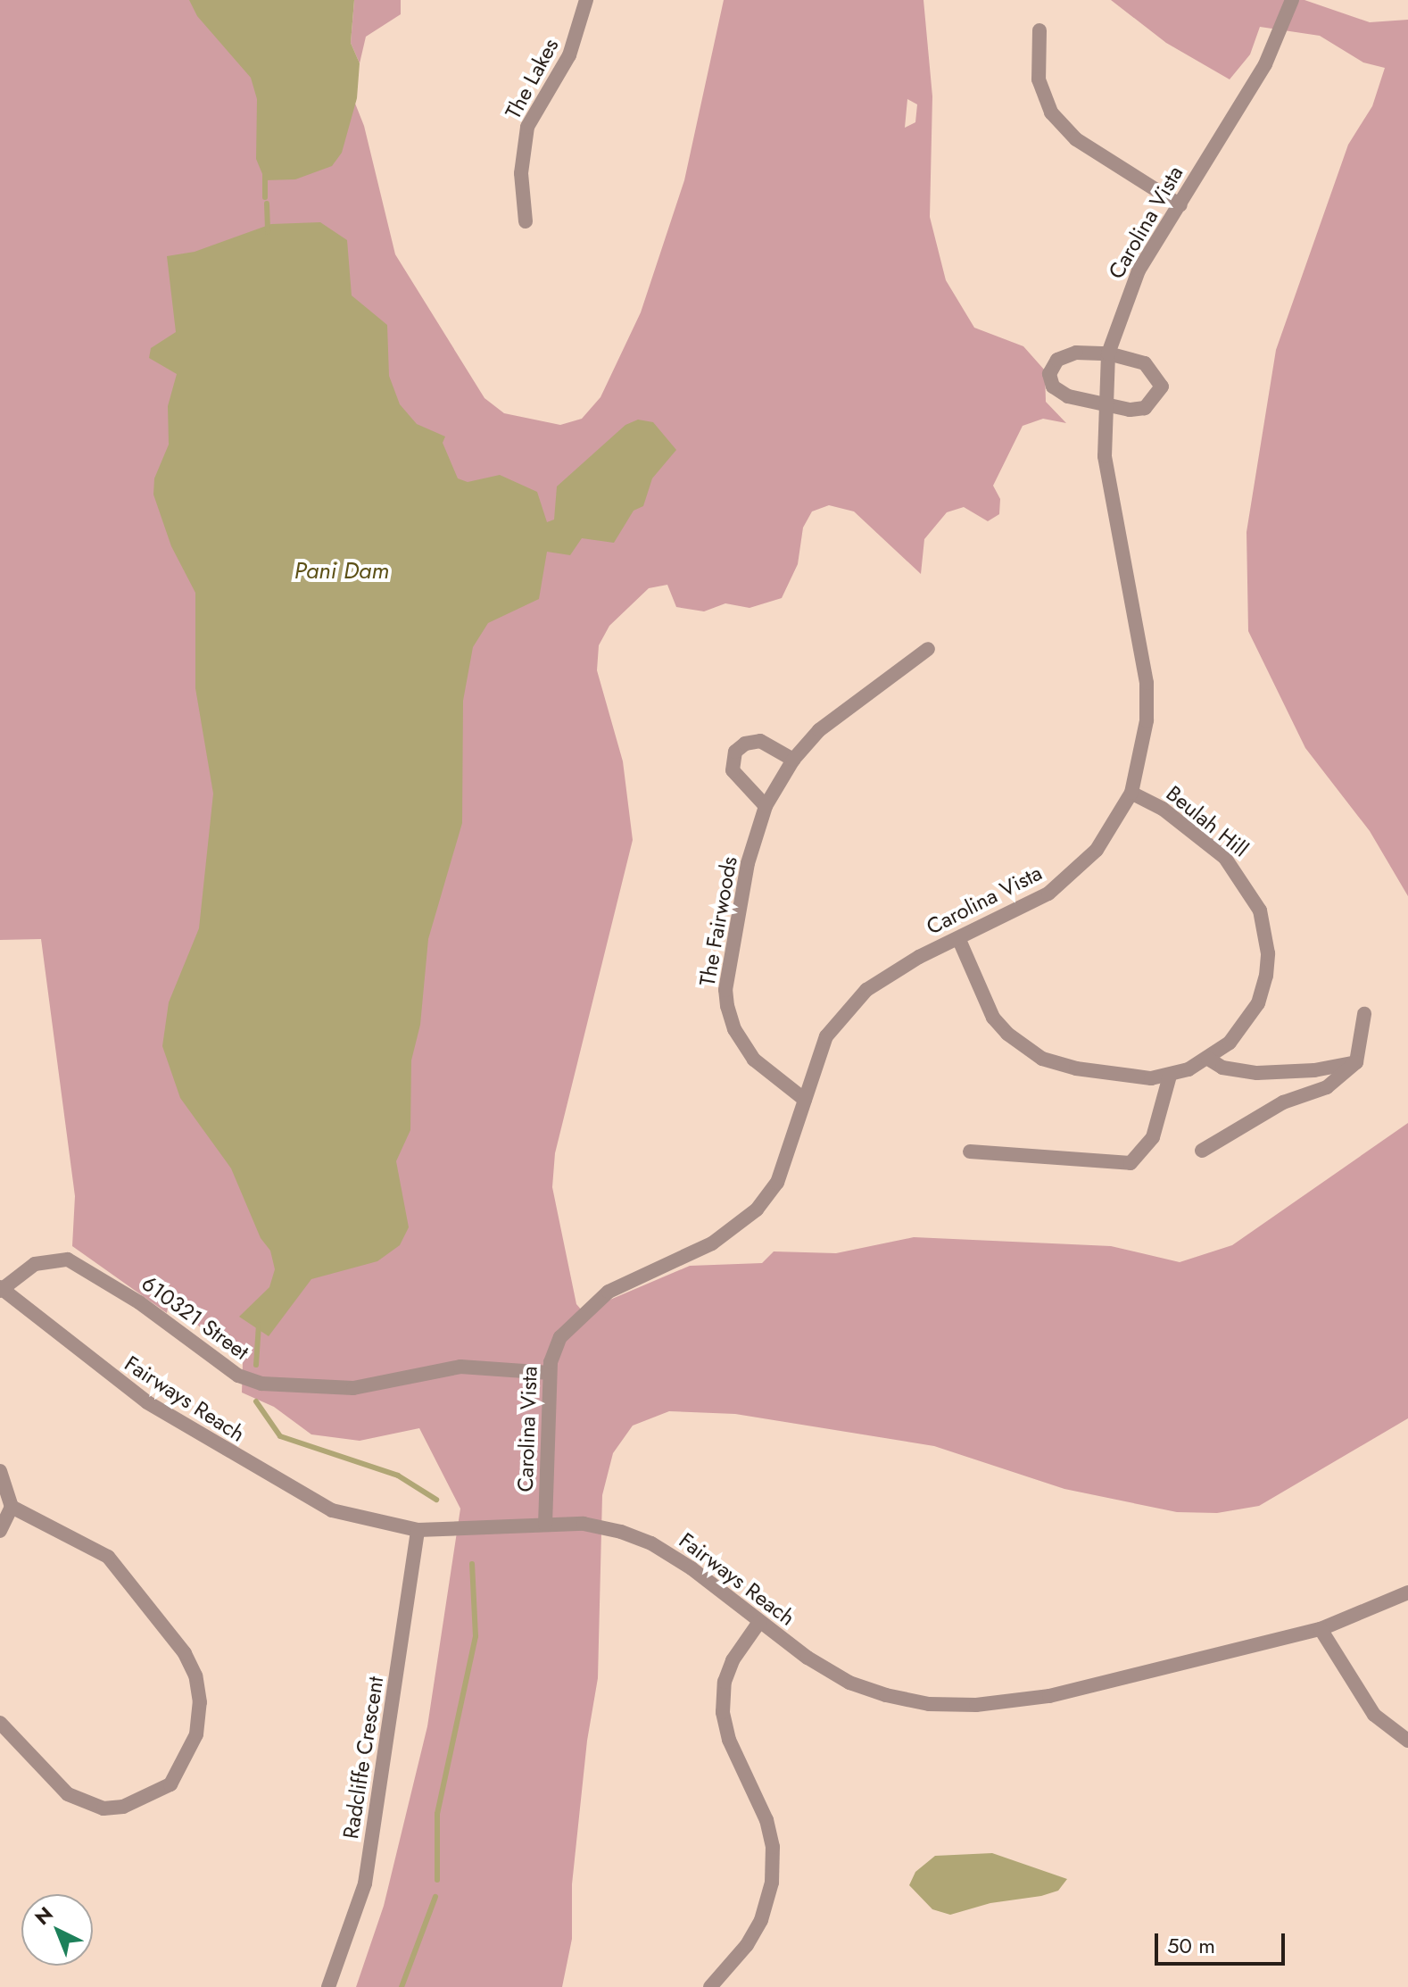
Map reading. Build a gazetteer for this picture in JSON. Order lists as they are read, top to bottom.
{
  "streets": {
    "street": [
      "The Lakes",
      "Carolina Vista",
      "Beulah Hill",
      "The Fairwoods",
      "610321 Street",
      "Fairways Reach",
      "Radcliffe Crescent"
    ]
  },
  "crossings": [
    ["Carolina Vista", "Beulah Hill"],
    ["Carolina Vista", "The Fairwoods"],
    ["Carolina Vista", "610321 Street"],
    ["Carolina Vista", "Fairways Reach"],
    ["610321 Street", "Fairways Reach"],
    ["Fairways Reach", "Radcliffe Crescent"]
  ],
  "water": ["Pani Dam"],
  "scale_bar": "50 m",
  "north": "top left"
}
